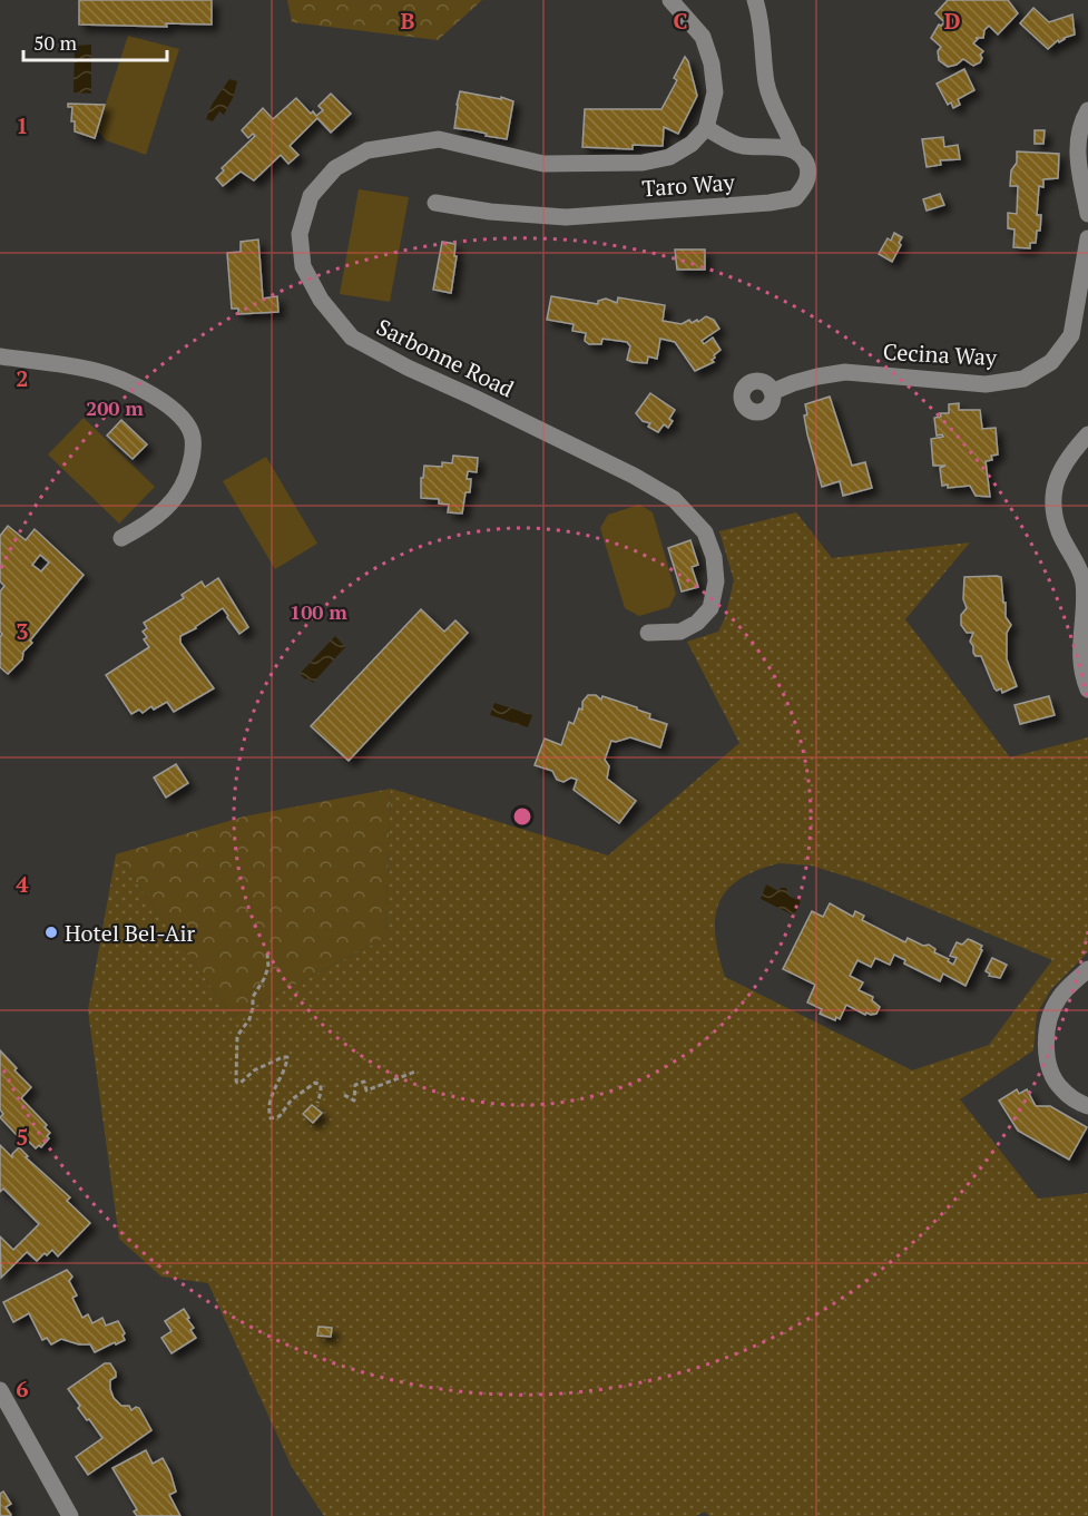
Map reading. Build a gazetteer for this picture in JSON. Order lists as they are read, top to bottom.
{
  "streets": {
    "street": ["Taro Way", "Cecina Way", "Sarbonne Road"]
  },
  "crossings": [
    ["Taro Way", "Sarbonne Road"]
  ],
  "places": ["Hotel Bel-Air"],
  "scale_bar": "50 m",
  "grid": {
    "columns": ["B", "C", "D"],
    "rows": [
      "1",
      "2",
      "3",
      "4",
      "5",
      "6"
    ]
  },
  "rings": ["200 m", "100 m"]
}
